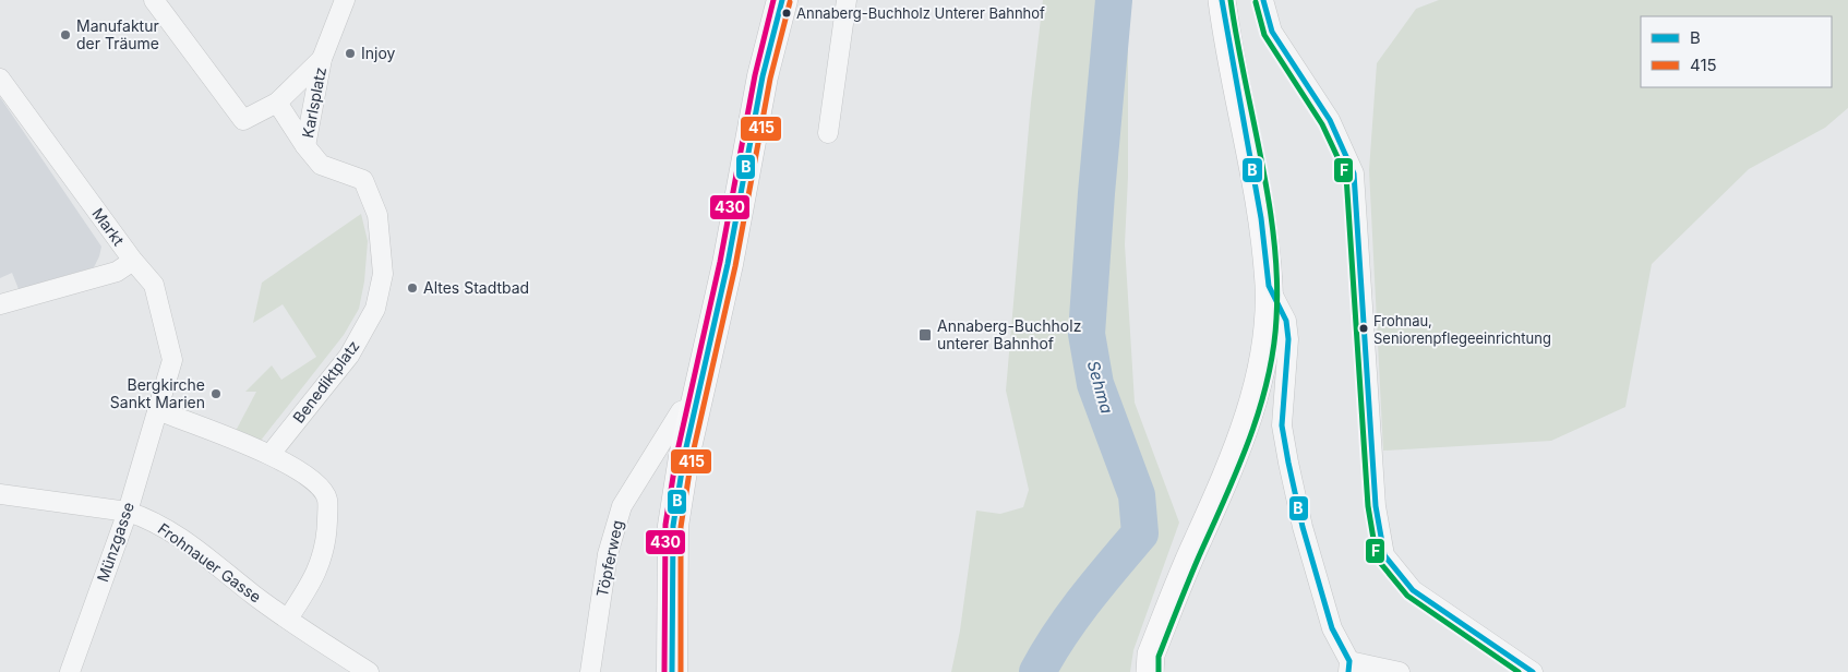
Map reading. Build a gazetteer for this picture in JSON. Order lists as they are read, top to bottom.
{
  "streets": {
    "street": [
      "Karlsplatz",
      "Markt",
      "Benediktplatz",
      "Münzgasse",
      "Töpferweg",
      "Frohnauer Gasse"
    ]
  },
  "crossings": [
    ["Karlsplatz", "Benediktplatz"],
    ["Markt", "Münzgasse"],
    ["Münzgasse", "Frohnauer Gasse"]
  ],
  "water": ["Sehma"],
  "places": {
    "other": [
      "Annaberg-Buchholz Unterer Bahnhof",
      "Manufaktur der Träume",
      "Injoy",
      "Altes Stadtbad",
      "Frohnau, Seniorenpflegeeinrichtung",
      "Bergkirche Sankt Marien"
    ],
    "transit": ["Annaberg-Buchholz unterer Bahnhof"]
  },
  "lines": [
    "transit line B",
    "transit line 430",
    "transit line F",
    "transit line 415"
  ],
  "legend": ["B", "415"]
}
